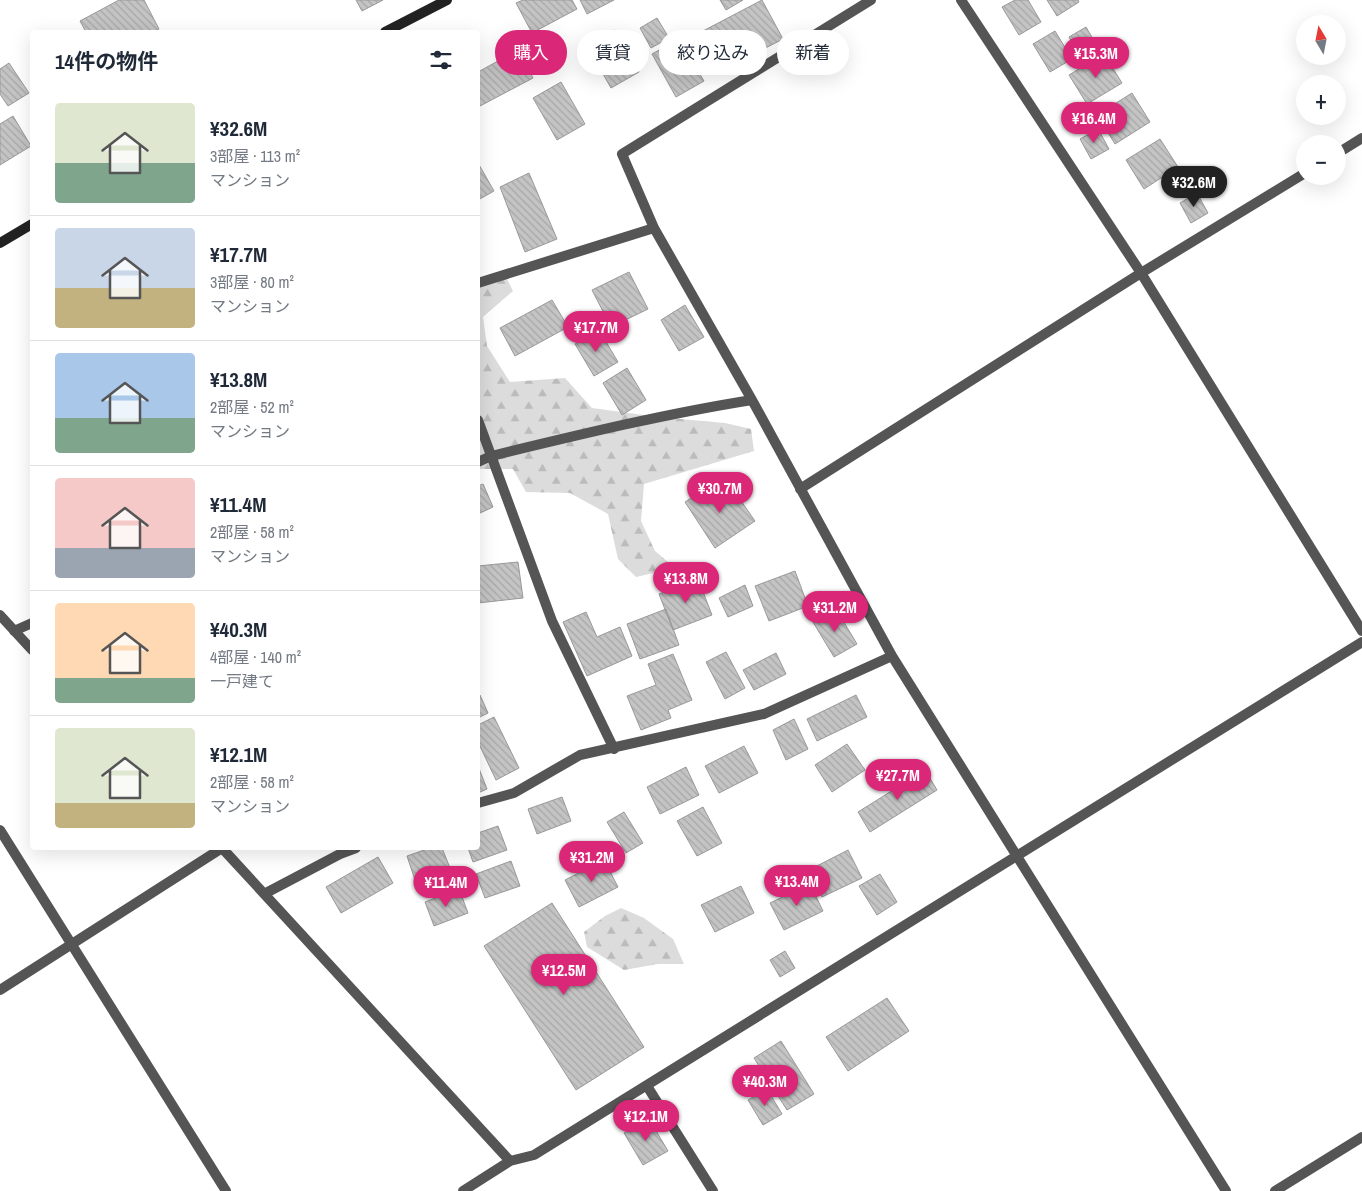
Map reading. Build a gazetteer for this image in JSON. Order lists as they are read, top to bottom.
{
  "north": "top",
  "page": {
    "map_buttons": ["+", "−"],
    "chip": [
      "購入",
      "賃貸",
      "絞り込み",
      "新着"
    ],
    "heading": "14件の物件",
    "price": [
      "¥15.3M",
      "¥16.4M",
      "¥32.6M",
      "¥17.7M",
      "¥30.7M",
      "¥13.8M",
      "¥31.2M",
      "¥27.7M",
      "¥31.2M",
      "¥13.4M",
      "¥11.4M",
      "¥12.5M",
      "¥40.3M",
      "¥12.1M"
    ],
    "list": [
      {
        "name": "¥32.6M",
        "note": "3部屋 · 113 m² · マンション"
      },
      {
        "name": "¥17.7M",
        "note": "3部屋 · 80 m² · マンション"
      },
      {
        "name": "¥13.8M",
        "note": "2部屋 · 52 m² · マンション"
      },
      {
        "name": "¥11.4M",
        "note": "2部屋 · 58 m² · マンション"
      },
      {
        "name": "¥40.3M",
        "note": "4部屋 · 140 m² · 一戸建て"
      },
      {
        "name": "¥12.1M",
        "note": "2部屋 · 58 m² · マンション"
      }
    ]
  }
}
